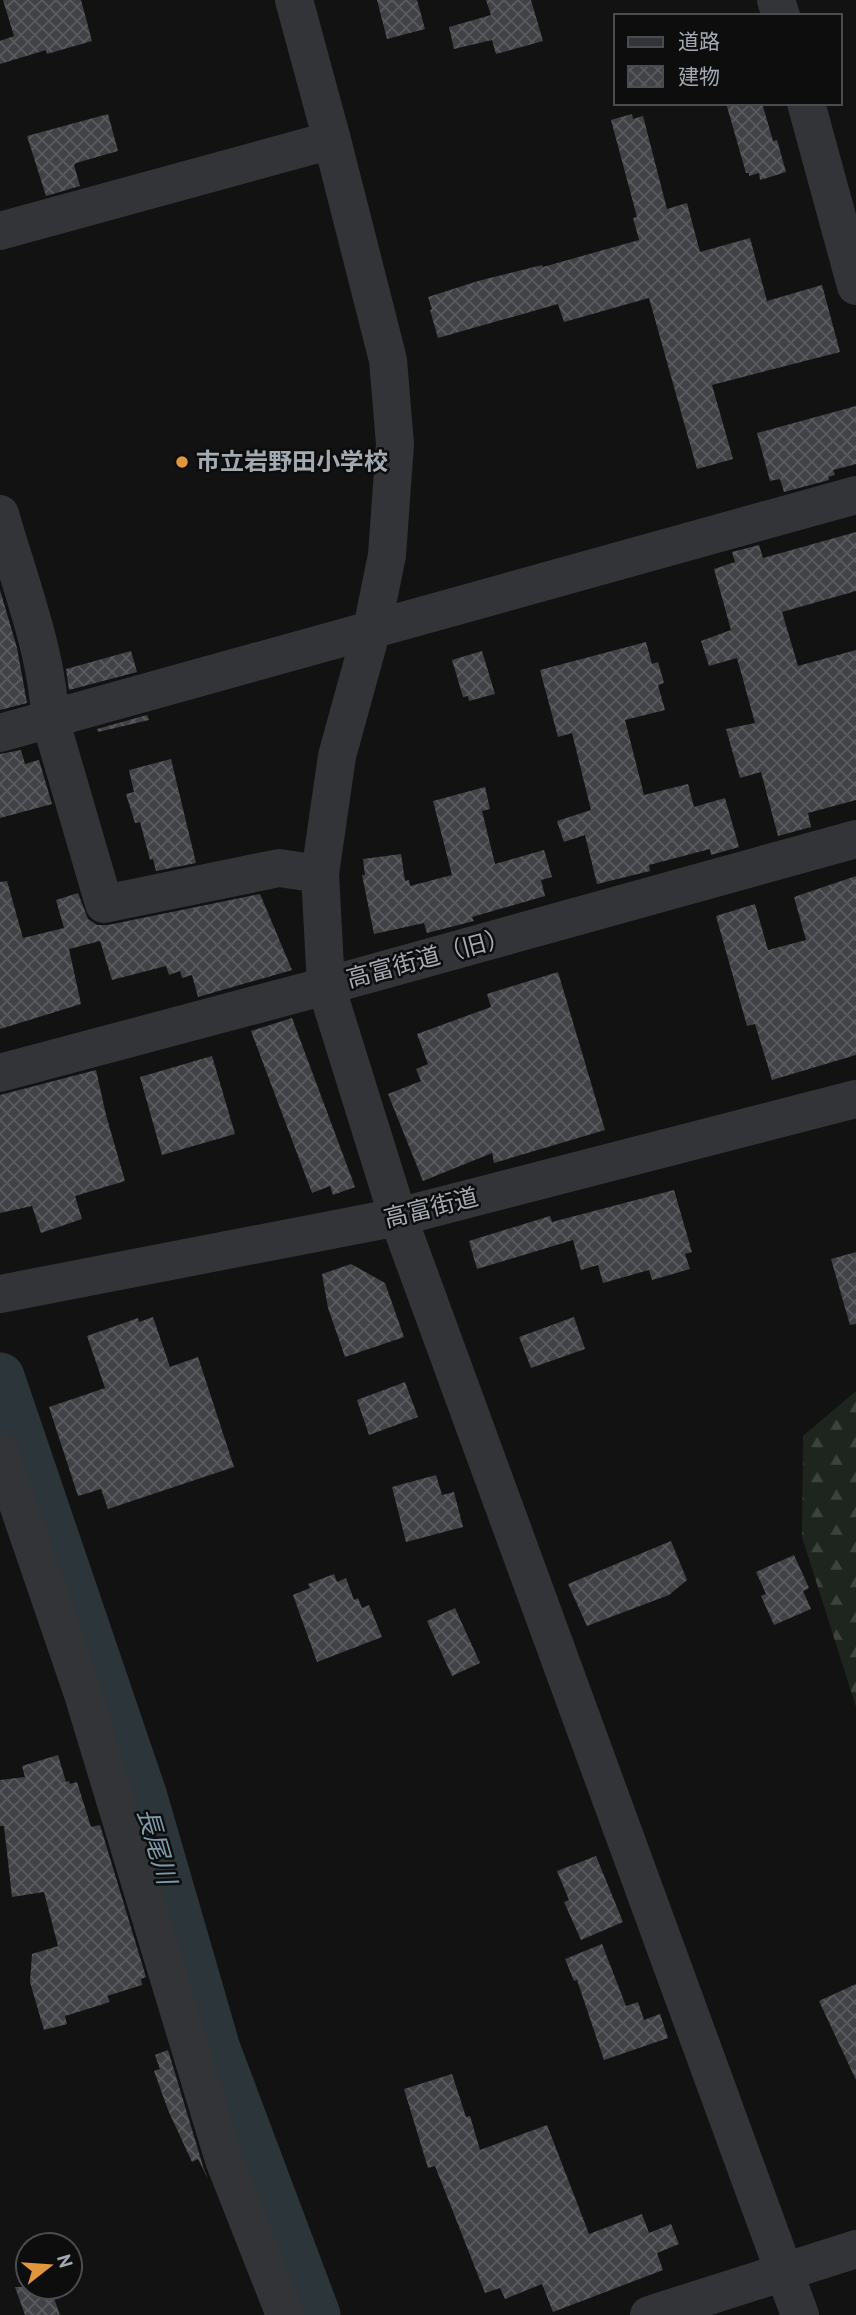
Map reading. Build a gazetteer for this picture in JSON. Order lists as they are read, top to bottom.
{
  "streets": {
    "street": ["高富街道（旧）", "高富街道"]
  },
  "water": ["長尾川"],
  "places": ["市立岩野田小学校"],
  "legend": ["道路", "建物"],
  "north": "right"
}
